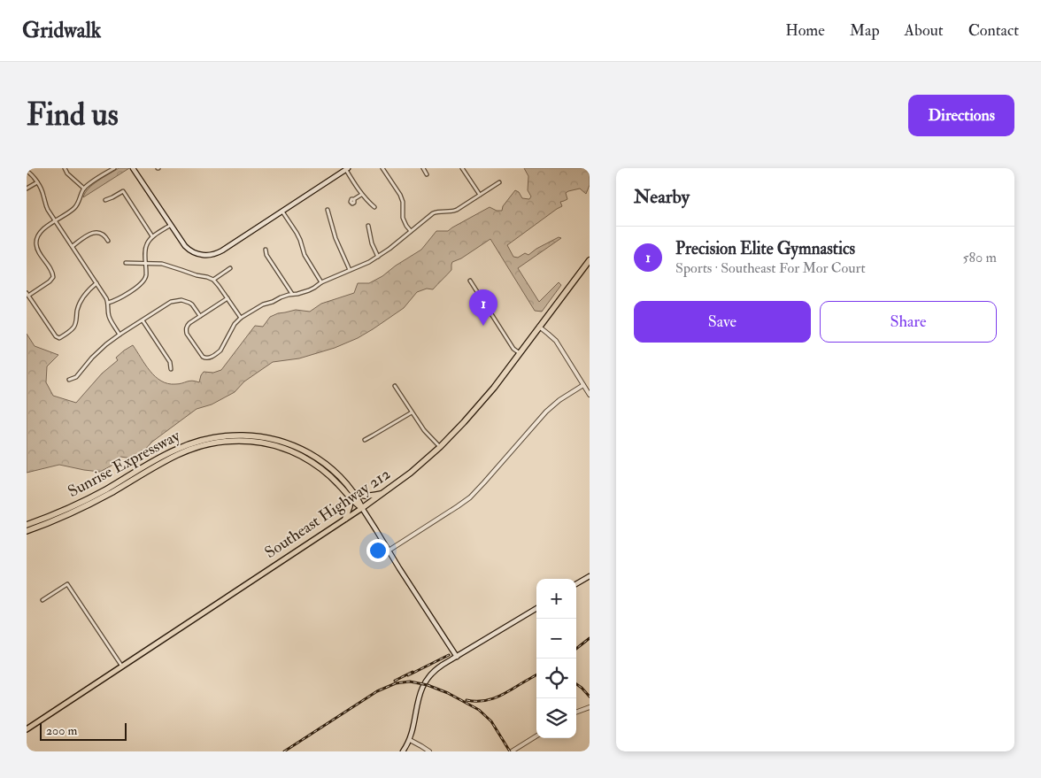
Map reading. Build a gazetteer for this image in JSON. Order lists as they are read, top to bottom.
{
  "streets": {
    "highway": ["Sunrise Expressway", "Southeast Highway 212"]
  },
  "crossings": [
    ["Sunrise Expressway", "Southeast Highway 212"]
  ],
  "scale_bar": "200 m",
  "page": {
    "header": "Gridwalk",
    "nav": [
      "Home",
      "Map",
      "About",
      "Contact"
    ],
    "buttons": [
      "Directions",
      ["Save", "Share"]
    ],
    "title": "Find us",
    "heading": "Nearby",
    "list": [
      {
        "mark": "1",
        "name": "Precision Elite Gymnastics",
        "note": "Sports · Southeast For Mor Court",
        "value": "580 m"
      }
    ],
    "pins": "1",
    "map_buttons": ["+", "−"],
    "scale": "200 m"
  }
}
